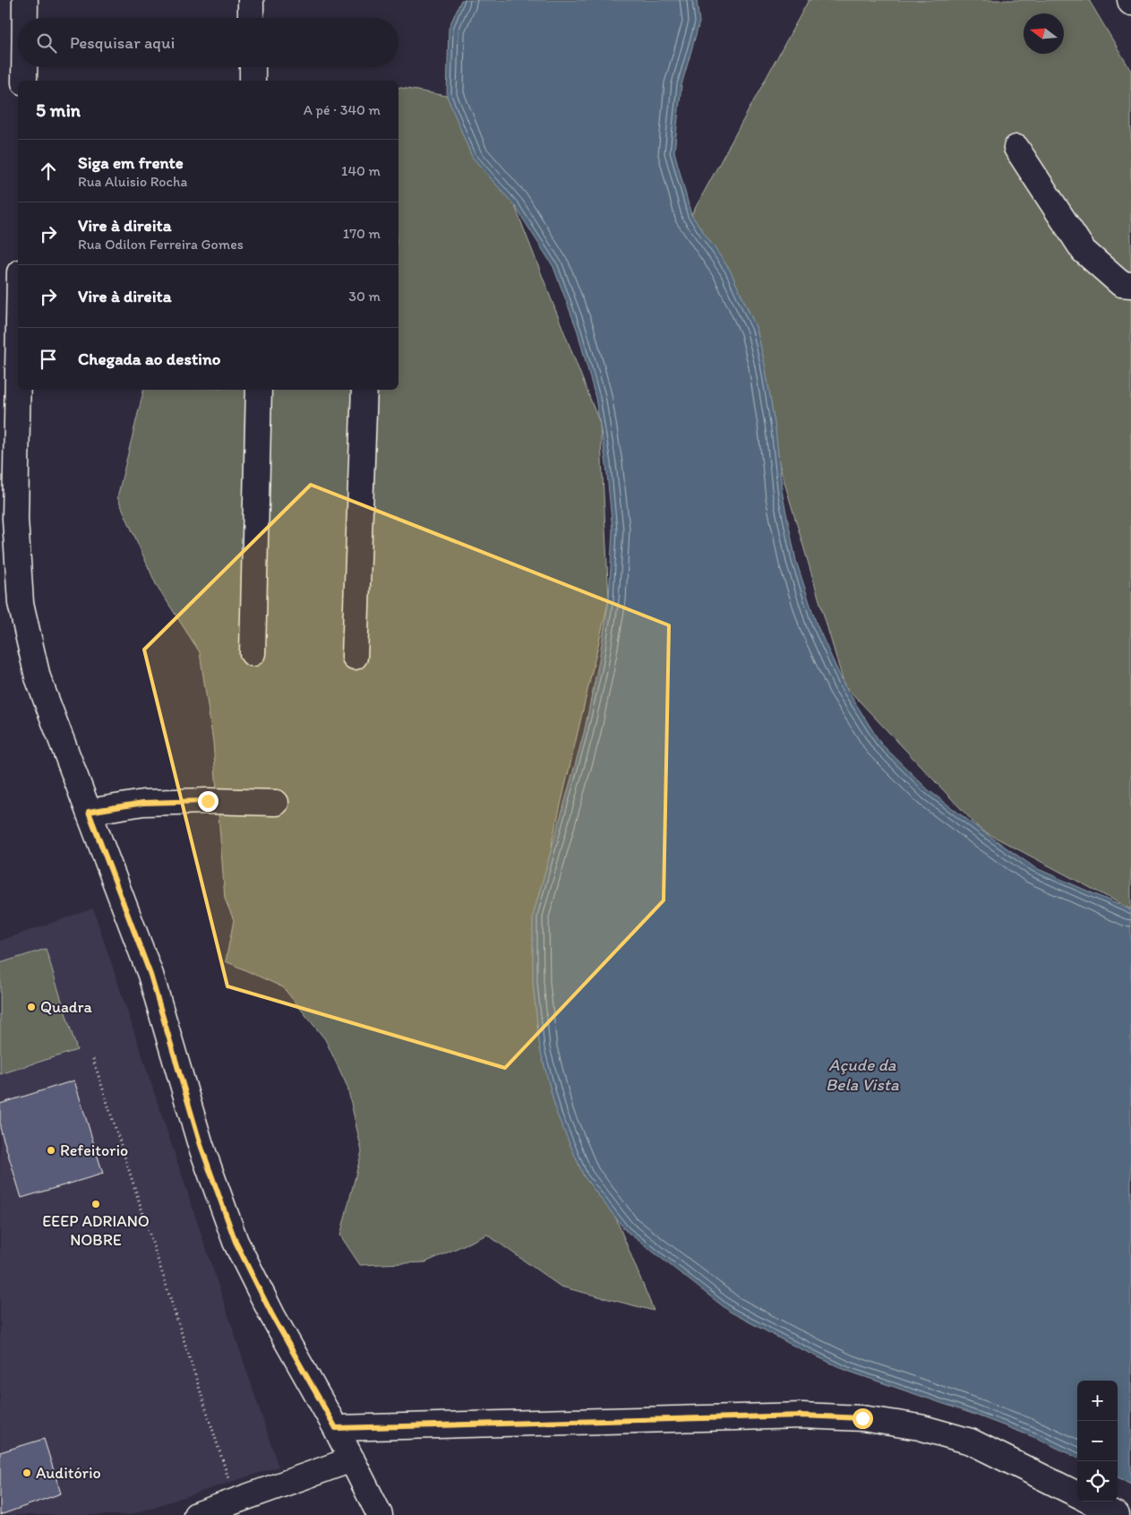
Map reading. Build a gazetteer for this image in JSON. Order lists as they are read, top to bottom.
{
  "water": ["Açude da Bela Vista"],
  "places": [
    "Quadra",
    "Refeitorio",
    "EEEP ADRIANO NOBRE",
    "Auditório"
  ],
  "north": "left",
  "page": {
    "search": "Pesquisar aqui",
    "heading": ["5 min", "A pé · 340 m"],
    "list": [
      ["Siga em frente", "Rua Aluisio Rocha", "140 m"],
      ["Vire à direita", "Rua Odilon Ferreira Gomes", "170 m"],
      ["Vire à direita", "30 m"],
      "Chegada ao destino"
    ],
    "map_buttons": ["+", "−"]
  }
}
